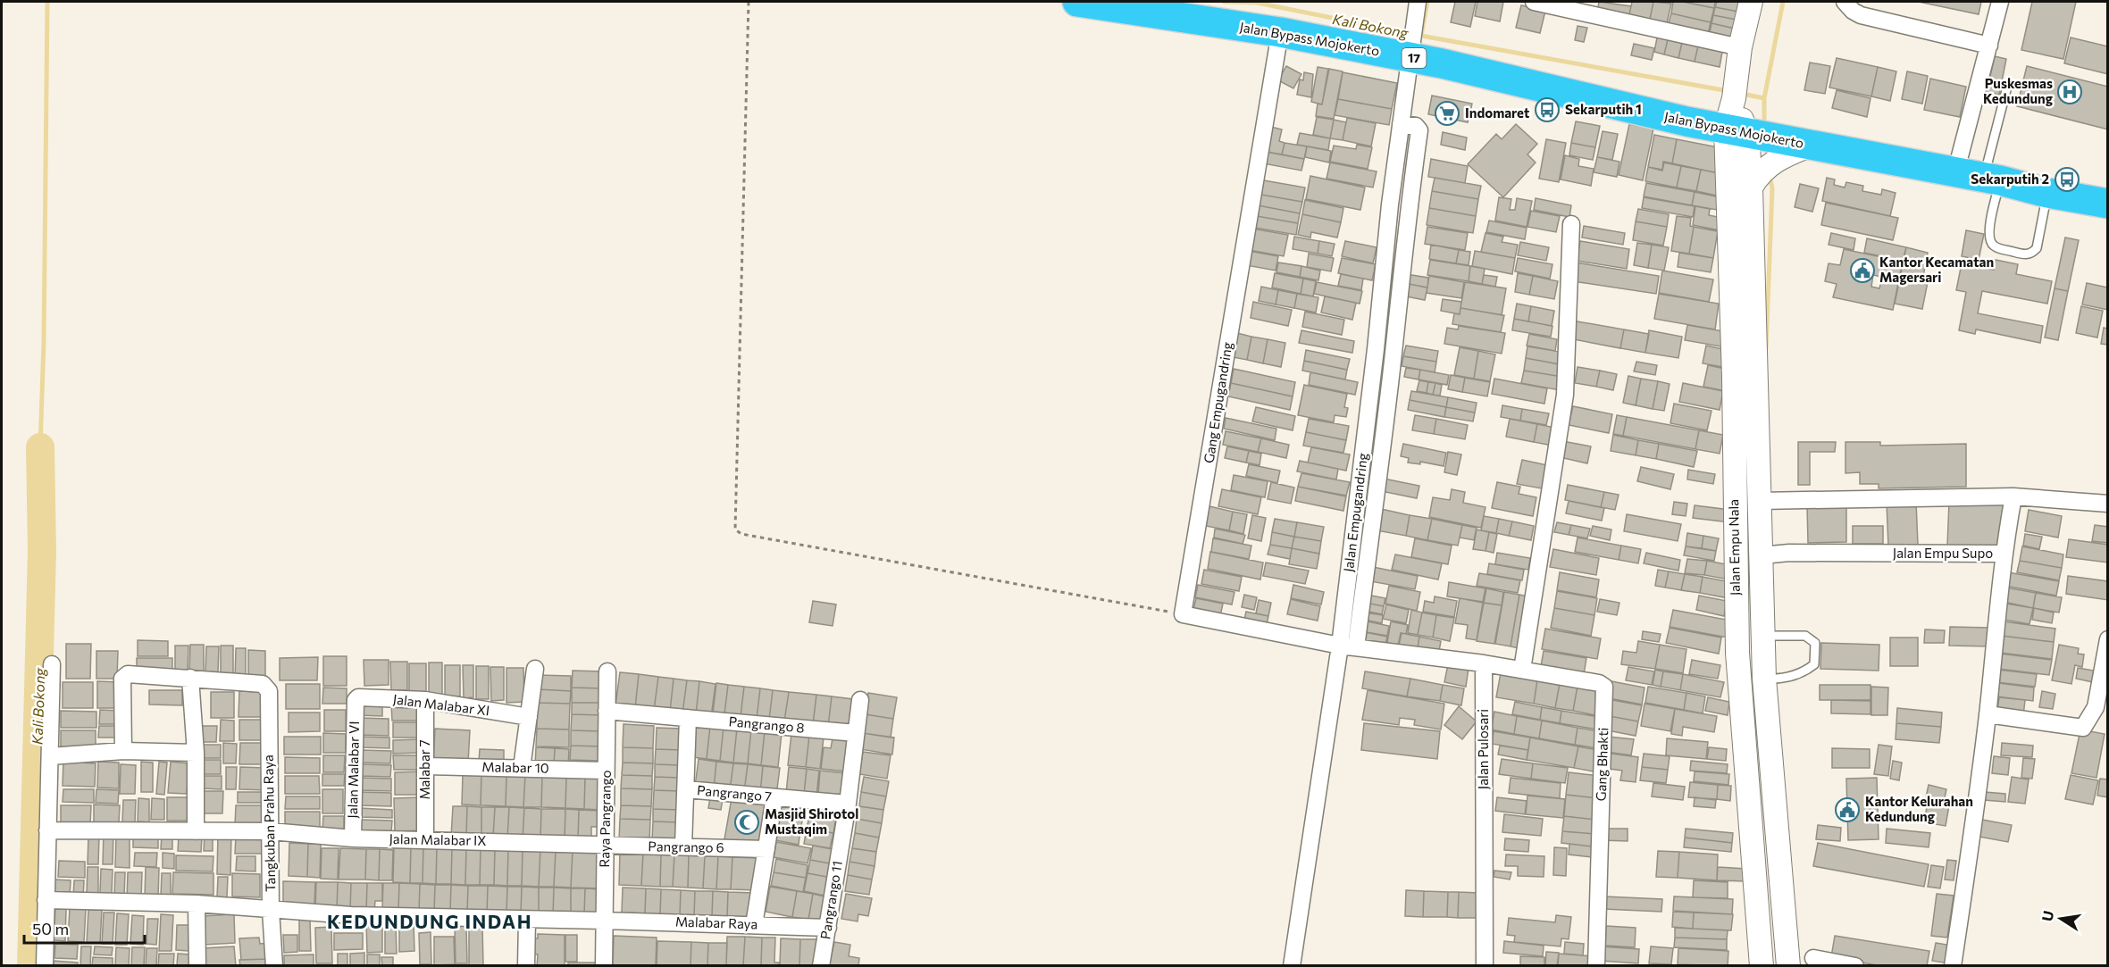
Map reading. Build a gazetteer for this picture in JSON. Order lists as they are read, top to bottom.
{
  "streets": {
    "highway": ["Jalan Bypass Mojokerto", "17"],
    "main road": ["Jalan Empu Nala"],
    "street": [
      "Gang Empugandring",
      "Jalan Empugandring",
      "Jalan Empu Supo",
      "Jalan Malabar XI",
      "Pangrango 8",
      "Jalan Pulosari",
      "Gang Bhakti",
      "Malabar 10",
      "Jalan Malabar VI",
      "Malabar 7",
      "Pangrango 7",
      "Raya Pangrango",
      "Tangkuban Prahu Raya",
      "Jalan Malabar IX",
      "Pangrango 6",
      "Pangrango 11",
      "Malabar Raya"
    ]
  },
  "crossings": [
    ["Jalan Bypass Mojokerto", "Gang Empugandring"],
    ["Jalan Bypass Mojokerto", "Jalan Empugandring"],
    ["Jalan Bypass Mojokerto", "Jalan Empu Nala"],
    ["Jalan Empu Nala", "Jalan Empu Supo"],
    ["Jalan Malabar XI", "Jalan Malabar VI"],
    ["Jalan Malabar XI", "Malabar 7"],
    ["Pangrango 8", "Raya Pangrango"],
    ["Jalan Pulosari", "Gang Bhakti"],
    ["Malabar 10", "Malabar 7"],
    ["Malabar 10", "Raya Pangrango"],
    ["Jalan Malabar VI", "Jalan Malabar IX"],
    ["Malabar 7", "Jalan Malabar IX"],
    ["Pangrango 7", "Pangrango 11"],
    ["Raya Pangrango", "Jalan Malabar IX"],
    ["Raya Pangrango", "Pangrango 6"],
    ["Raya Pangrango", "Malabar Raya"],
    ["Tangkuban Prahu Raya", "Jalan Malabar IX"],
    ["Tangkuban Prahu Raya", "Malabar Raya"],
    ["Jalan Malabar IX", "Pangrango 6"],
    ["Pangrango 11", "Malabar Raya"]
  ],
  "districts": ["KEDUNDUNG INDAH"],
  "water": ["Kali Bokong"],
  "places": {
    "hospital": ["Puskesmas Kedundung"],
    "bus stop": ["Sekarputih 1", "Sekarputih 2"],
    "supermarket": ["Indomaret"],
    "public building": ["Kantor Kecamatan Magersari", "Kantor Kelurahan Kedundung"],
    "mosque": ["Masjid Shirotol Mustaqim"]
  },
  "scale_bar": "50 m",
  "north": "left"
}
